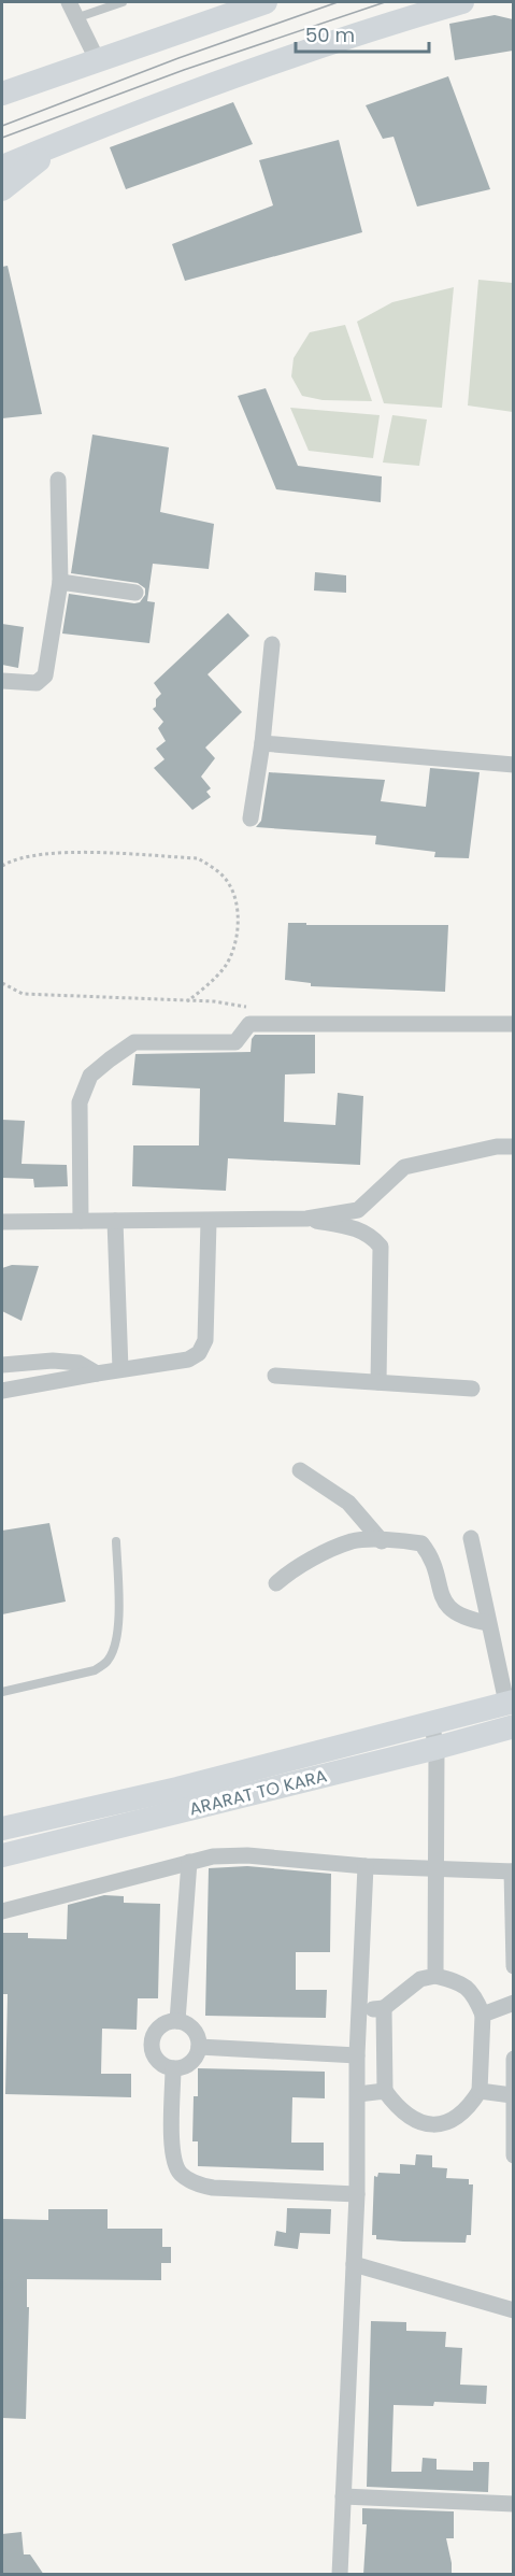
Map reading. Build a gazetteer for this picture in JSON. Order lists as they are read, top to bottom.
{
  "streets": {
    "main road": ["ARARAT TO KARA"]
  },
  "scale_bar": "50 m"
}
